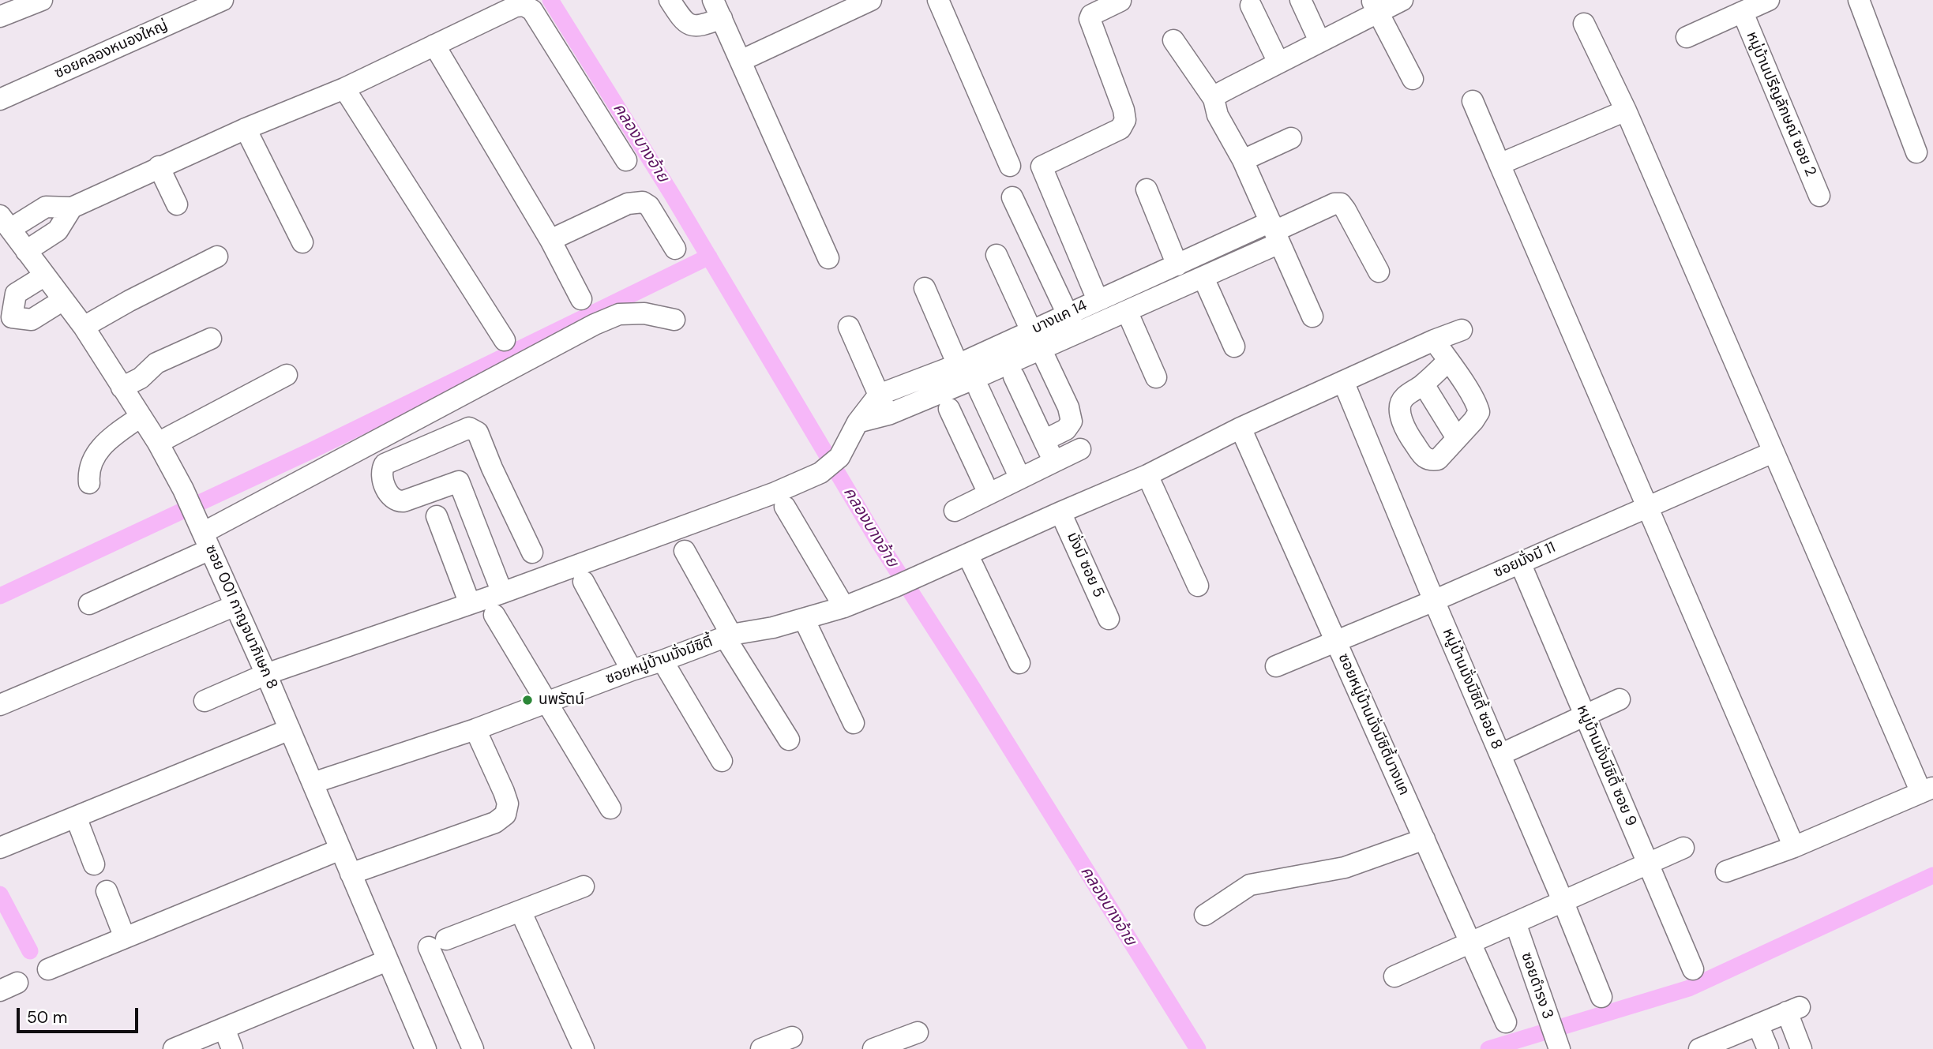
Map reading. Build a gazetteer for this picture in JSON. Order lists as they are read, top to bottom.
{
  "streets": {
    "street": [
      "ซอยคลองหนองใหญ่",
      "หมู่บ้านปรีญลักษณ์ ซอย 2",
      "บางแค 14",
      "ซอยมั่งมี 11",
      "มั่งมี ซอย 5",
      "ซอย 001 กาญจนาภิเษก 8",
      "ซอยหมู่บ้านมั่งมีซิตี้",
      "หมู่บ้านมั่งมีซิตี้ ซอย 8",
      "ซอยหมู่บ้านมั่งมีซิตี้บางแค",
      "หมู่บ้านมั่งมีซิตี้ ซอย 9",
      "ซอยดำรง 3"
    ]
  },
  "crossings": [
    ["ซอยมั่งมี 11", "หมู่บ้านมั่งมีซิตี้ ซอย 8"],
    ["ซอยมั่งมี 11", "ซอยหมู่บ้านมั่งมีซิตี้บางแค"],
    ["ซอยมั่งมี 11", "หมู่บ้านมั่งมีซิตี้ ซอย 9"],
    ["ซอย 001 กาญจนาภิเษก 8", "ซอยหมู่บ้านมั่งมีซิตี้"]
  ],
  "water": ["คลองบางอ้าย"],
  "places": ["นพรัตน์"],
  "scale_bar": "50 m"
}
